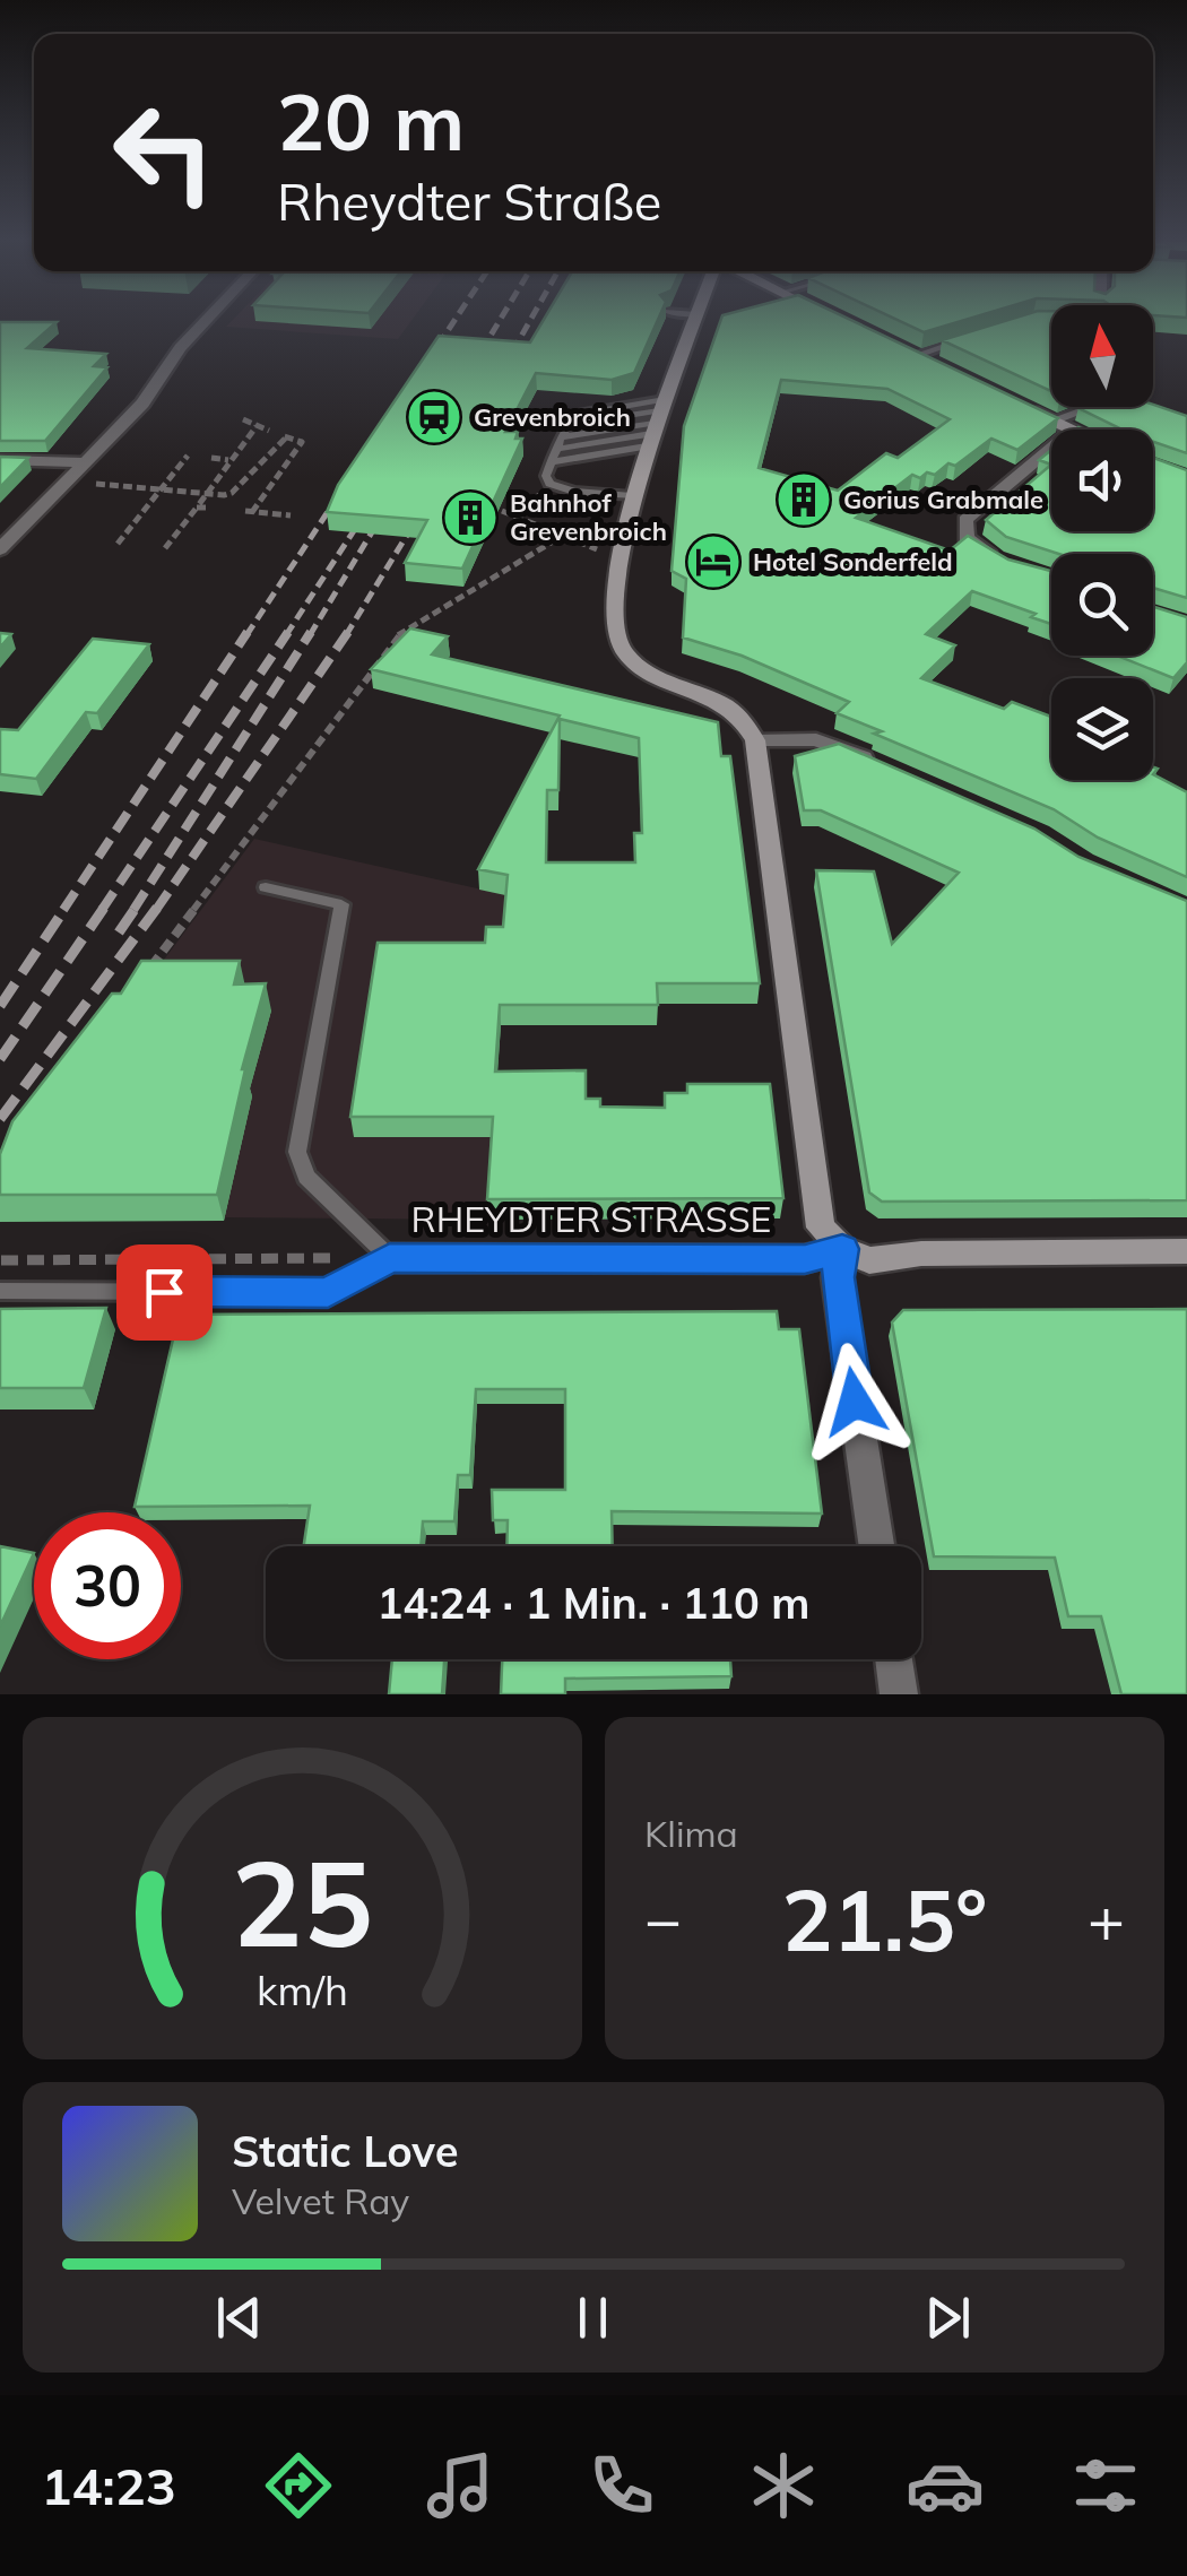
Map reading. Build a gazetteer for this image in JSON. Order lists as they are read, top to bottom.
{
  "streets": {
    "street": ["RHEYDTER STRASSE"]
  },
  "places": {
    "station": ["Grevenbroich"],
    "building": ["Gorius Grabmale", "Bahnhof Grevenbroich"],
    "hotel": ["Hotel Sonderfeld"]
  },
  "north": "top",
  "page": {
    "turn": ["20 m", "Rheydter Straße"],
    "limit": "30",
    "trip": "14:24 · 1 Min. · 110 m",
    "tile": "Klima",
    "heat": ["−", "21.5°", "+"],
    "song": ["Static Love", "Velvet Ray"],
    "tabs": "14:23",
    "gauge": ["25", "km/h"]
  }
}
